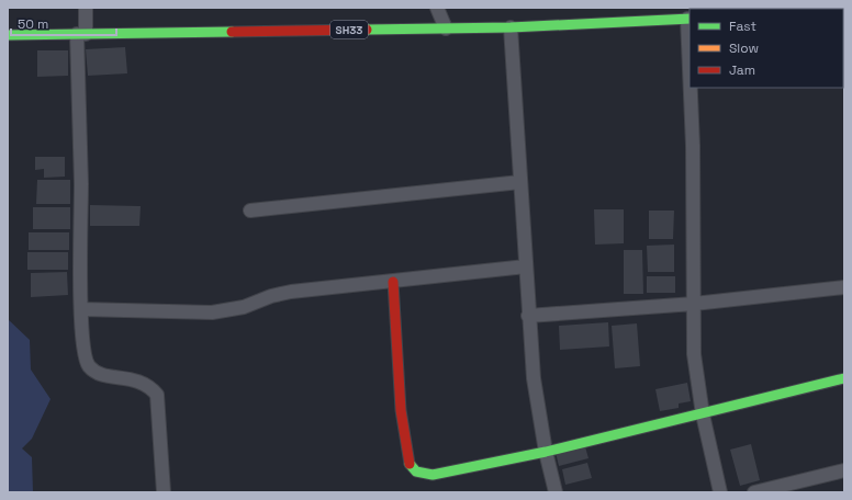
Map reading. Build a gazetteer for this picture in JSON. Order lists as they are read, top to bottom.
{
  "streets": {
    "main road": ["SH33"]
  },
  "legend": ["Fast", "Slow", "Jam"],
  "scale_bar": "50 m"
}
